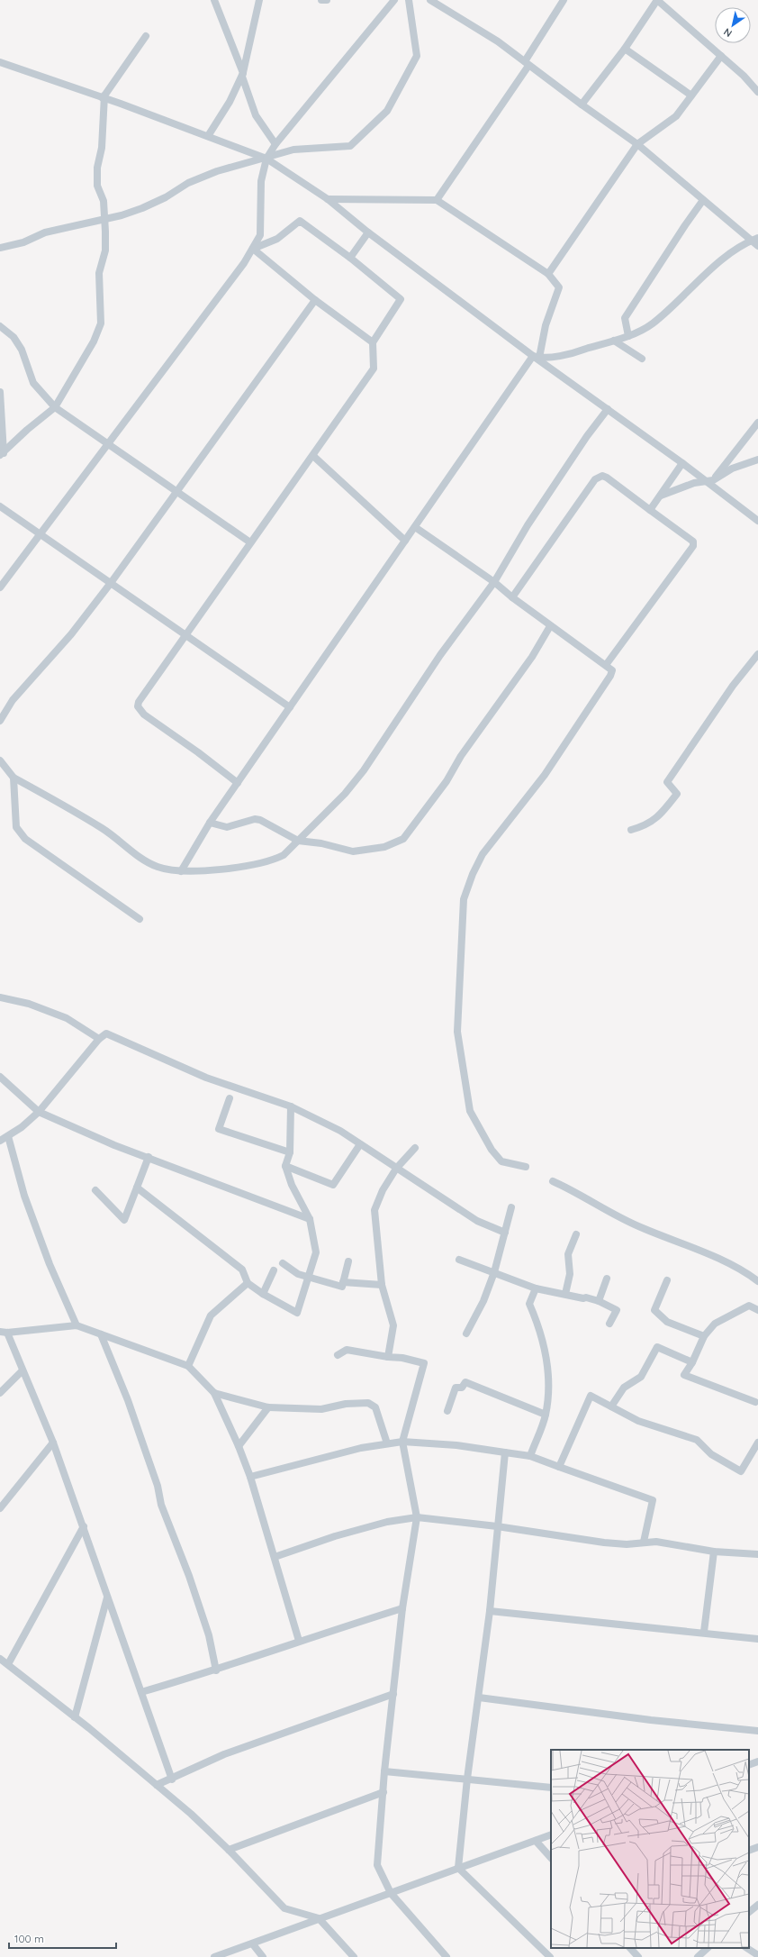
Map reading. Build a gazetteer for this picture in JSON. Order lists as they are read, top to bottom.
{
  "scale_bar": "100 m",
  "north": "bottom left"
}
